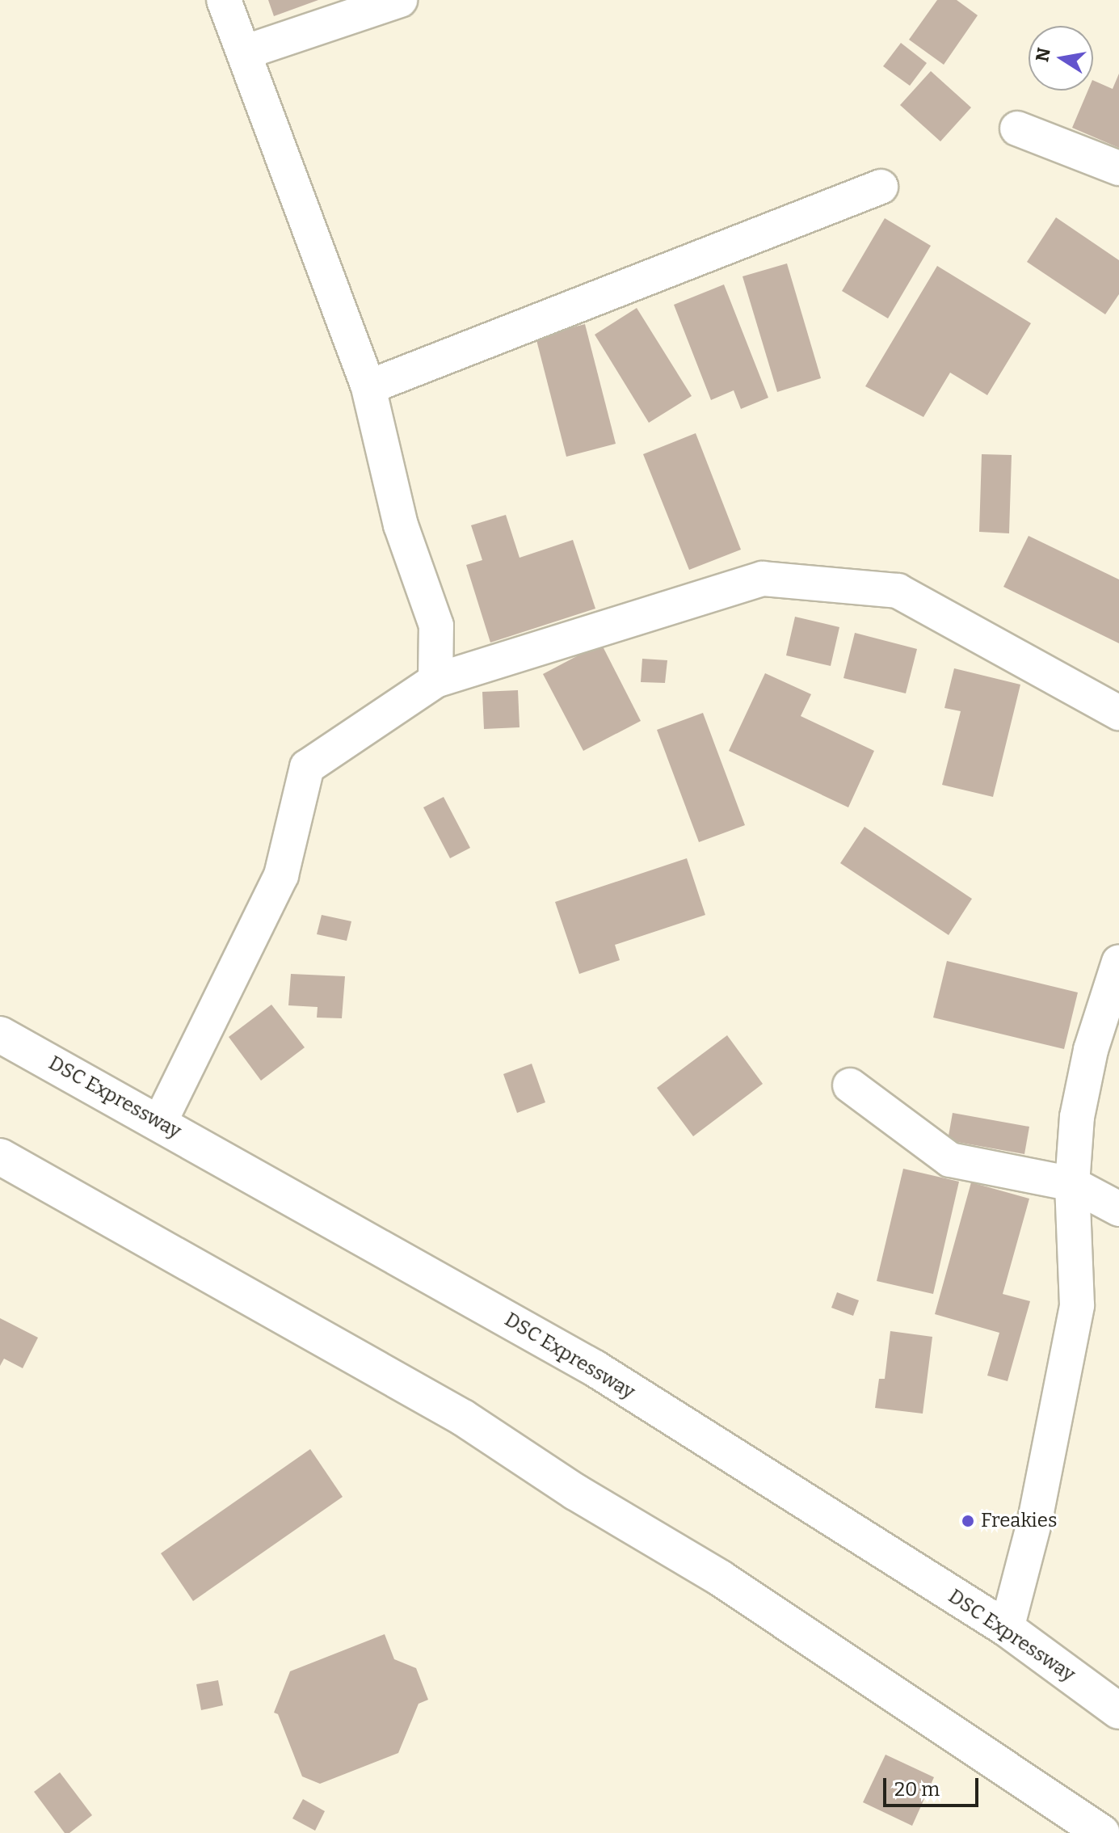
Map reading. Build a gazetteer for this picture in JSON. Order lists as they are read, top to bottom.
{
  "streets": {
    "main road": ["DSC Expressway"]
  },
  "places": ["Freakies"],
  "scale_bar": "20 m",
  "north": "left"
}
